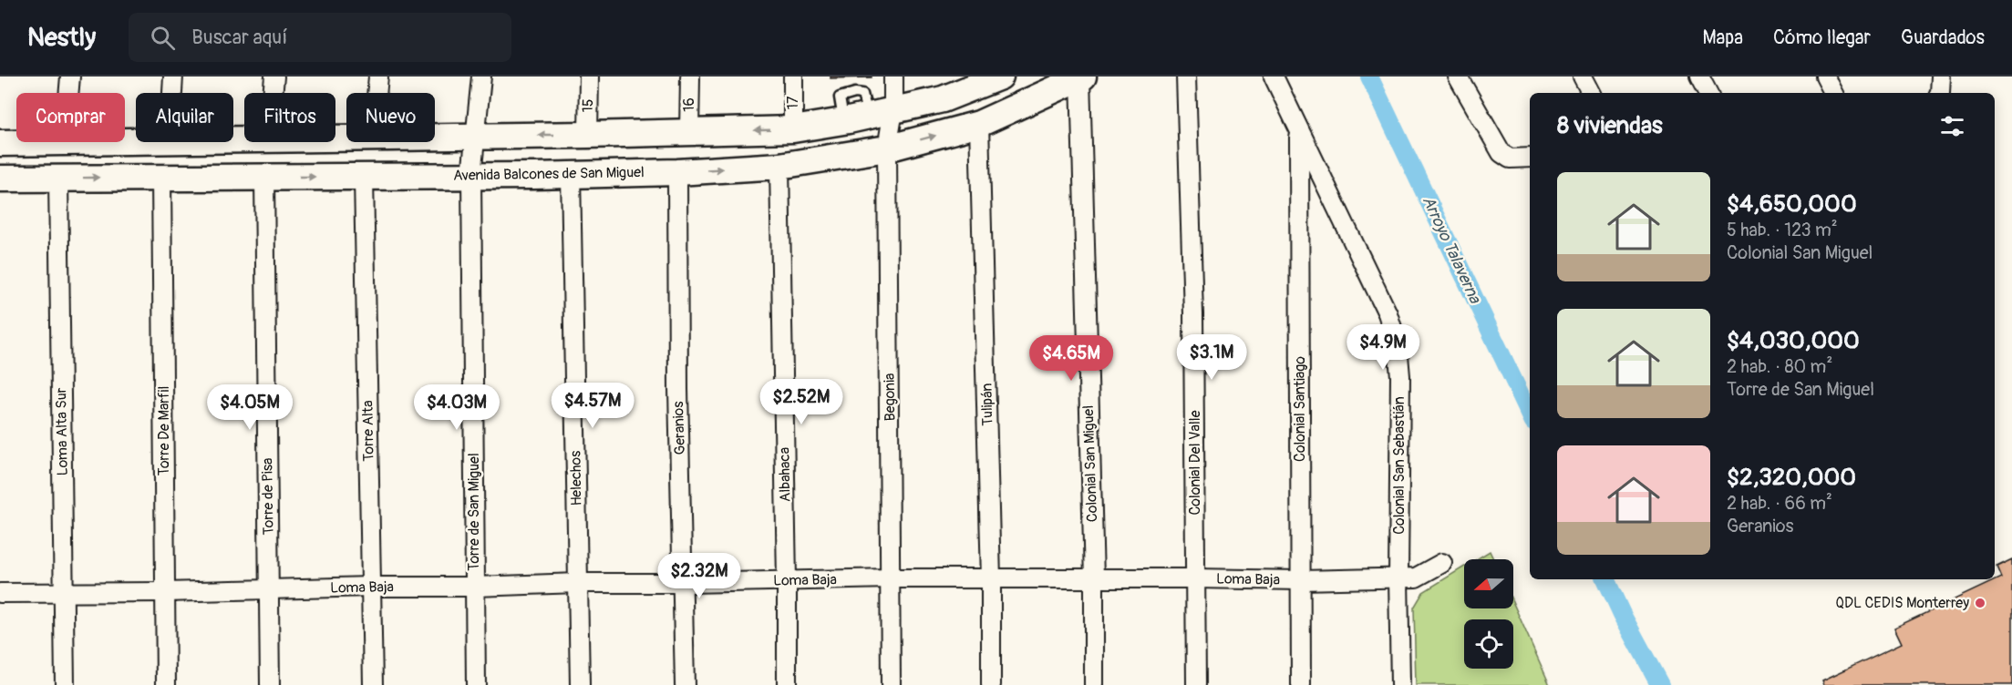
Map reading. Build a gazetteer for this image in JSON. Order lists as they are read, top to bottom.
{
  "streets": {
    "street": [
      "17",
      "16",
      "15",
      "Avenida Balcones de San Miguel",
      "Begonia",
      "Tulipán",
      "Colonial Santiago",
      "Geranios",
      "Torre De Marfil",
      "Torre Alta",
      "Loma Alta Sur",
      "Colonial Del Valle",
      "Colonial San Miguel",
      "Colonial San Sebastián",
      "Albahaca",
      "Helechos",
      "Torre de Pisa",
      "Torre de San Miguel",
      "Loma Baja"
    ]
  },
  "crossings": [
    ["Avenida Balcones de San Miguel", "Begonia"],
    ["Avenida Balcones de San Miguel", "Tulipán"],
    ["Avenida Balcones de San Miguel", "Geranios"],
    ["Avenida Balcones de San Miguel", "Torre De Marfil"],
    ["Avenida Balcones de San Miguel", "Torre Alta"],
    ["Avenida Balcones de San Miguel", "Loma Alta Sur"],
    ["Avenida Balcones de San Miguel", "Colonial San Miguel"],
    ["Avenida Balcones de San Miguel", "Albahaca"],
    ["Avenida Balcones de San Miguel", "Helechos"],
    ["Avenida Balcones de San Miguel", "Torre de Pisa"],
    ["Avenida Balcones de San Miguel", "Torre de San Miguel"],
    ["Begonia", "Loma Baja"],
    ["Tulipán", "Loma Baja"],
    ["Colonial Santiago", "Colonial San Sebastián"],
    ["Colonial Santiago", "Loma Baja"],
    ["Geranios", "Loma Baja"],
    ["Torre De Marfil", "Loma Baja"],
    ["Torre Alta", "Loma Baja"],
    ["Loma Alta Sur", "Loma Baja"],
    ["Colonial Del Valle", "Loma Baja"],
    ["Colonial San Miguel", "Loma Baja"],
    ["Colonial San Sebastián", "Loma Baja"],
    ["Albahaca", "Loma Baja"],
    ["Helechos", "Loma Baja"],
    ["Torre de Pisa", "Loma Baja"],
    ["Torre de San Miguel", "Loma Baja"]
  ],
  "water": ["Arroyo Talaverna"],
  "places": ["QDL CEDIS Monterrey"],
  "north": "left",
  "page": {
    "header": "Nestly",
    "search": "Buscar aquí",
    "nav": ["Mapa", "Cómo llegar", "Guardados"],
    "chip": [
      "Comprar",
      "Alquilar",
      "Filtros",
      "Nuevo"
    ],
    "heading": "8 viviendas",
    "list": [
      {
        "name": "$4,650,000",
        "note": "5 hab. · 123 m² · Colonial San Miguel"
      },
      {
        "name": "$4,030,000",
        "note": "2 hab. · 80 m² · Torre de San Miguel"
      },
      {
        "name": "$2,320,000",
        "note": "2 hab. · 66 m² · Geranios"
      }
    ],
    "price": [
      "$4.9M",
      "$3.1M",
      "$4.65M",
      "$2.52M",
      "$4.57M",
      "$4.05M",
      "$4.03M",
      "$2.32M"
    ]
  }
}
